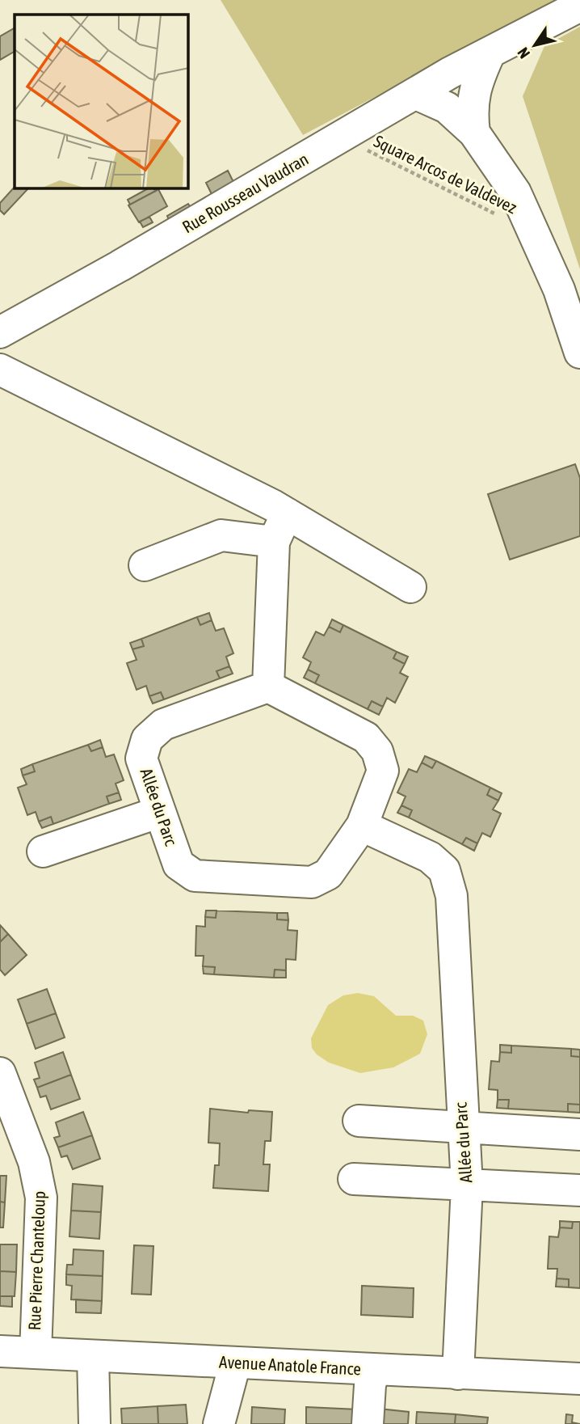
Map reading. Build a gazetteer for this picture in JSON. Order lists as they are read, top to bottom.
{
  "streets": {
    "street": [
      "Rue Rousseau Vaudran",
      "Allée du Parc",
      "Rue Pierre Chanteloup",
      "Avenue Anatole France"
    ],
    "path": ["Square Arcos de Valdevez"]
  },
  "crossings": [
    ["Square Arcos de Valdevez", "Rue Rousseau Vaudran"],
    ["Allée du Parc", "Avenue Anatole France"],
    ["Rue Pierre Chanteloup", "Avenue Anatole France"]
  ],
  "north": "bottom left"
}
